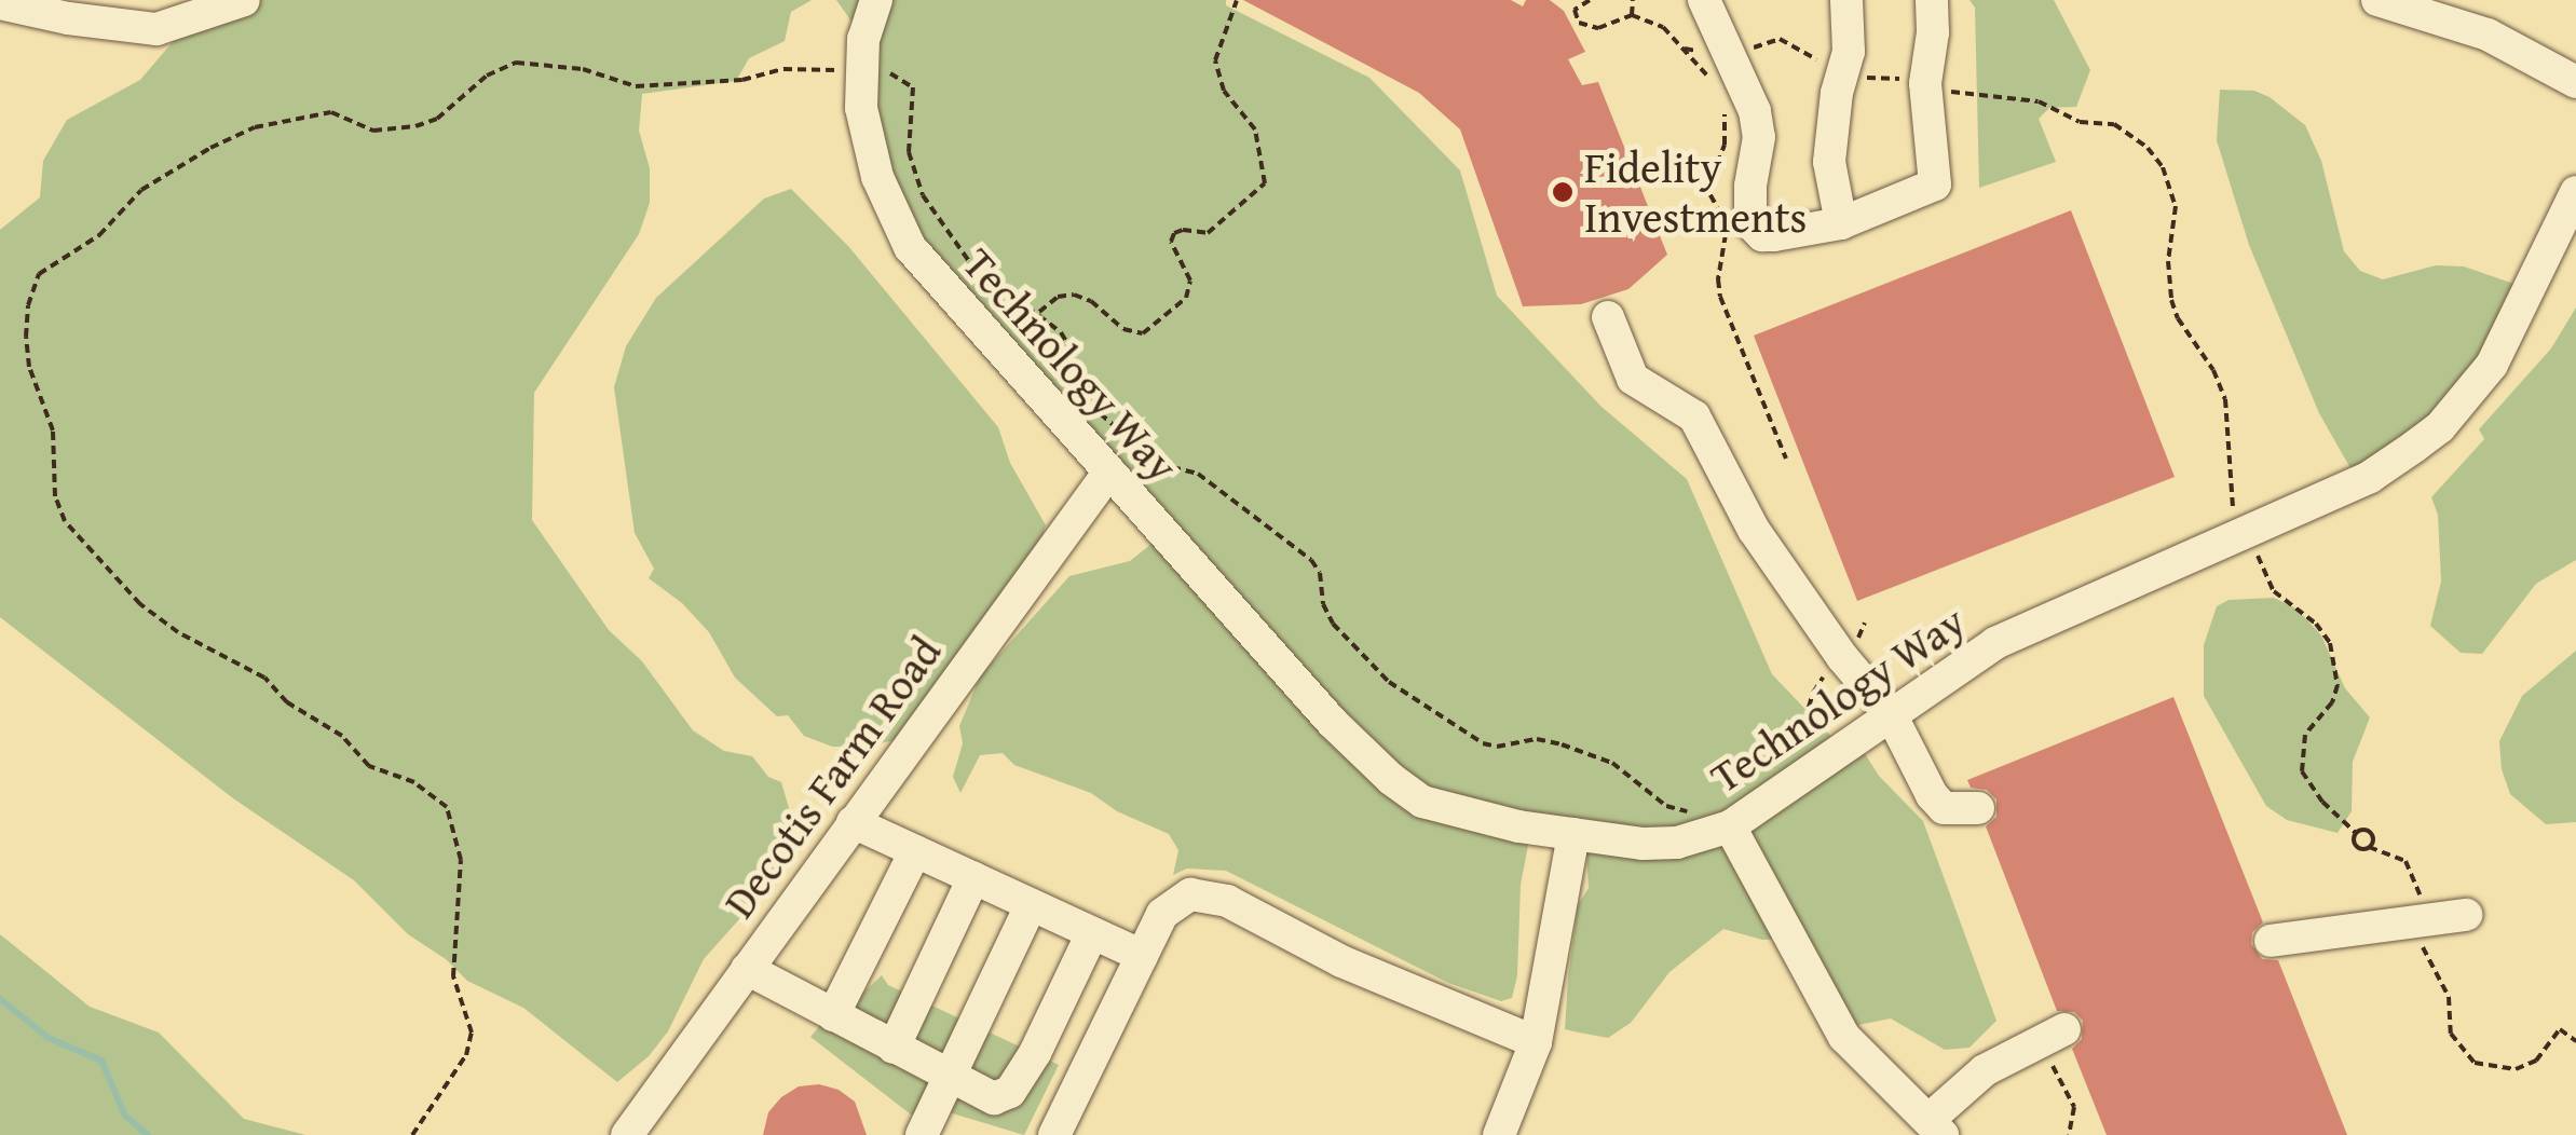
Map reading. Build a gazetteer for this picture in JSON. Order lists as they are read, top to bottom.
{
  "streets": {
    "street": ["Technology Way", "Decotis Farm Road"]
  },
  "crossings": [
    ["Technology Way", "Decotis Farm Road"]
  ],
  "places": ["Fidelity Investments"]
}
